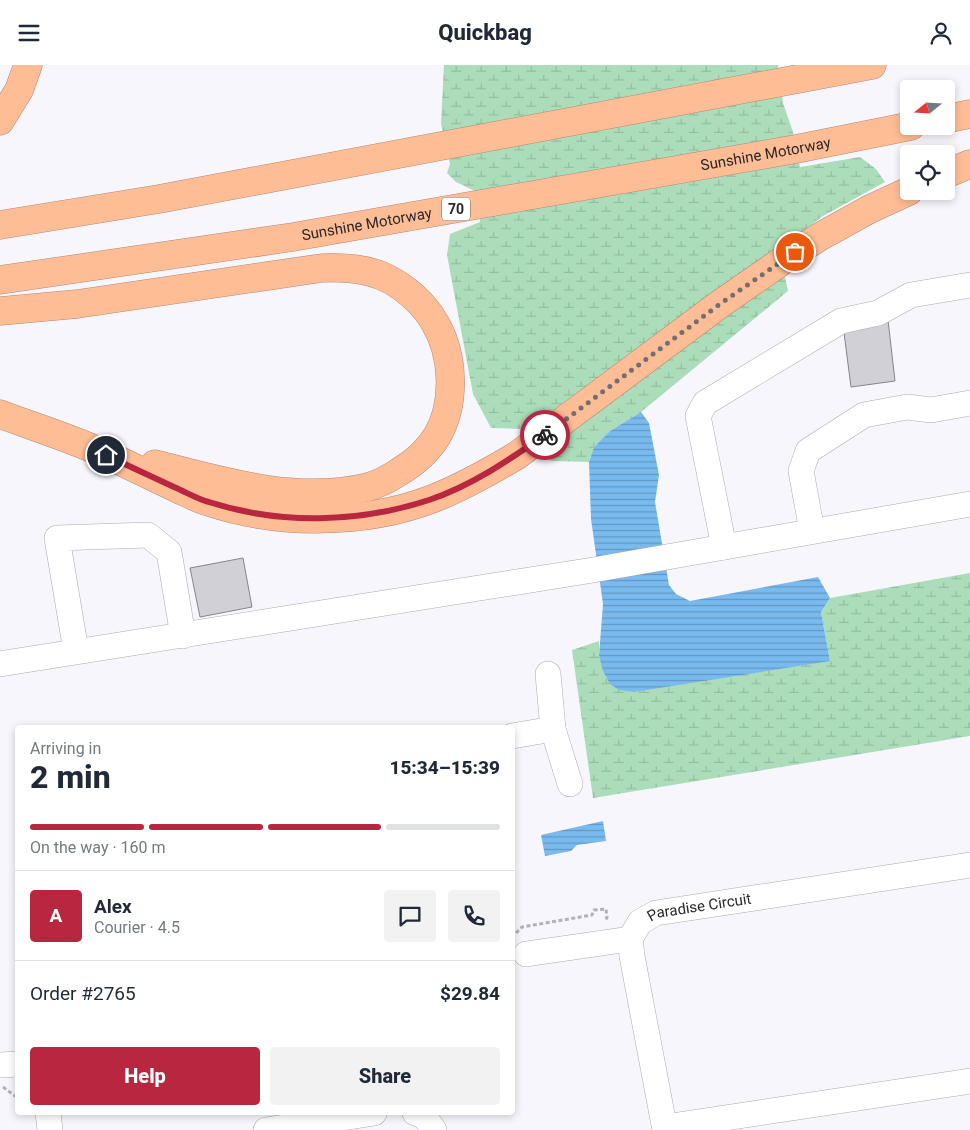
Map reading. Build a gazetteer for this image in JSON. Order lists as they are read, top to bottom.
{
  "streets": {
    "highway": ["Sunshine Motorway", "70"],
    "lane": ["Paradise Circuit"]
  },
  "north": "left",
  "page": {
    "header": "Quickbag",
    "heading": ["2 min", "Arriving in", "15:34–15:39"],
    "panel": [
      "Alex",
      "Courier · 4.5",
      "Order #2765",
      "$29.84"
    ],
    "bar": "On the way · 160 m",
    "round": "A",
    "buttons": ["Help", "Share"]
  }
}
